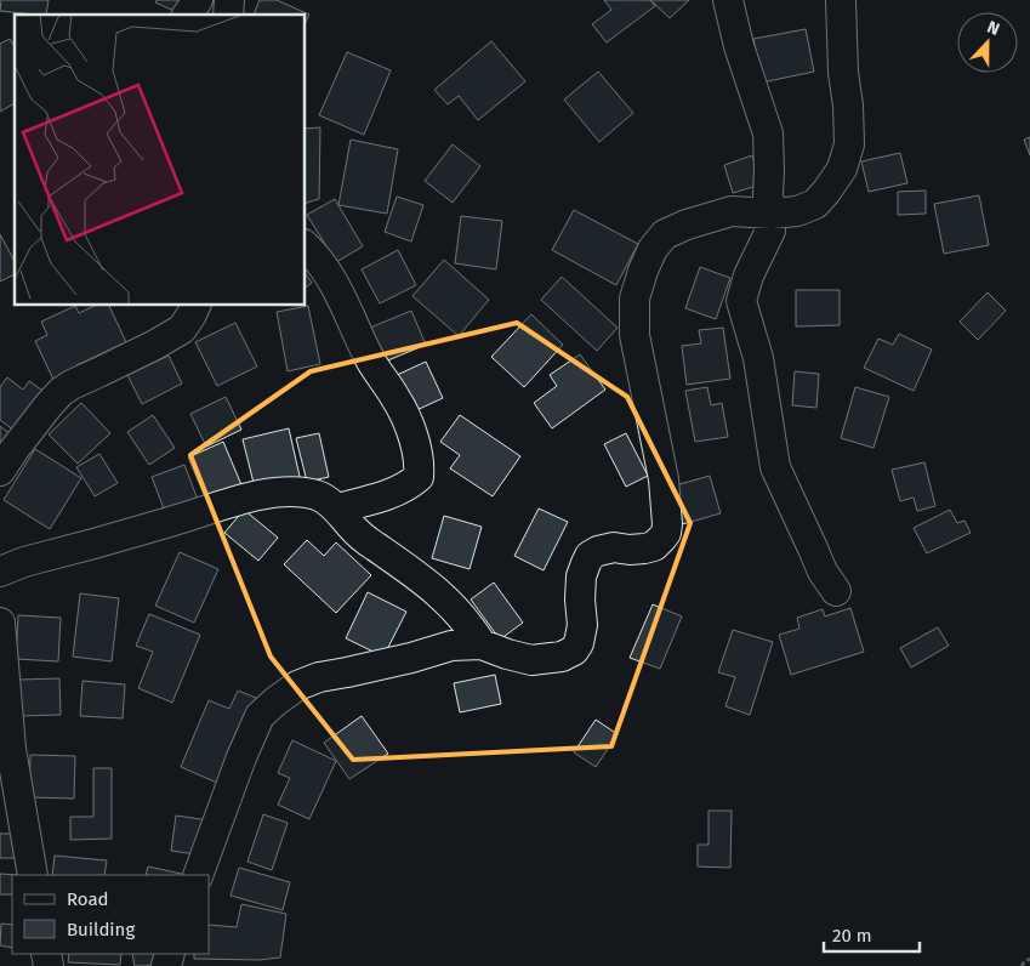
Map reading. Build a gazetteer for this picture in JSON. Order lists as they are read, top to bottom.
{
  "legend": ["Road", "Building"],
  "scale_bar": "20 m",
  "north": "top"
}
